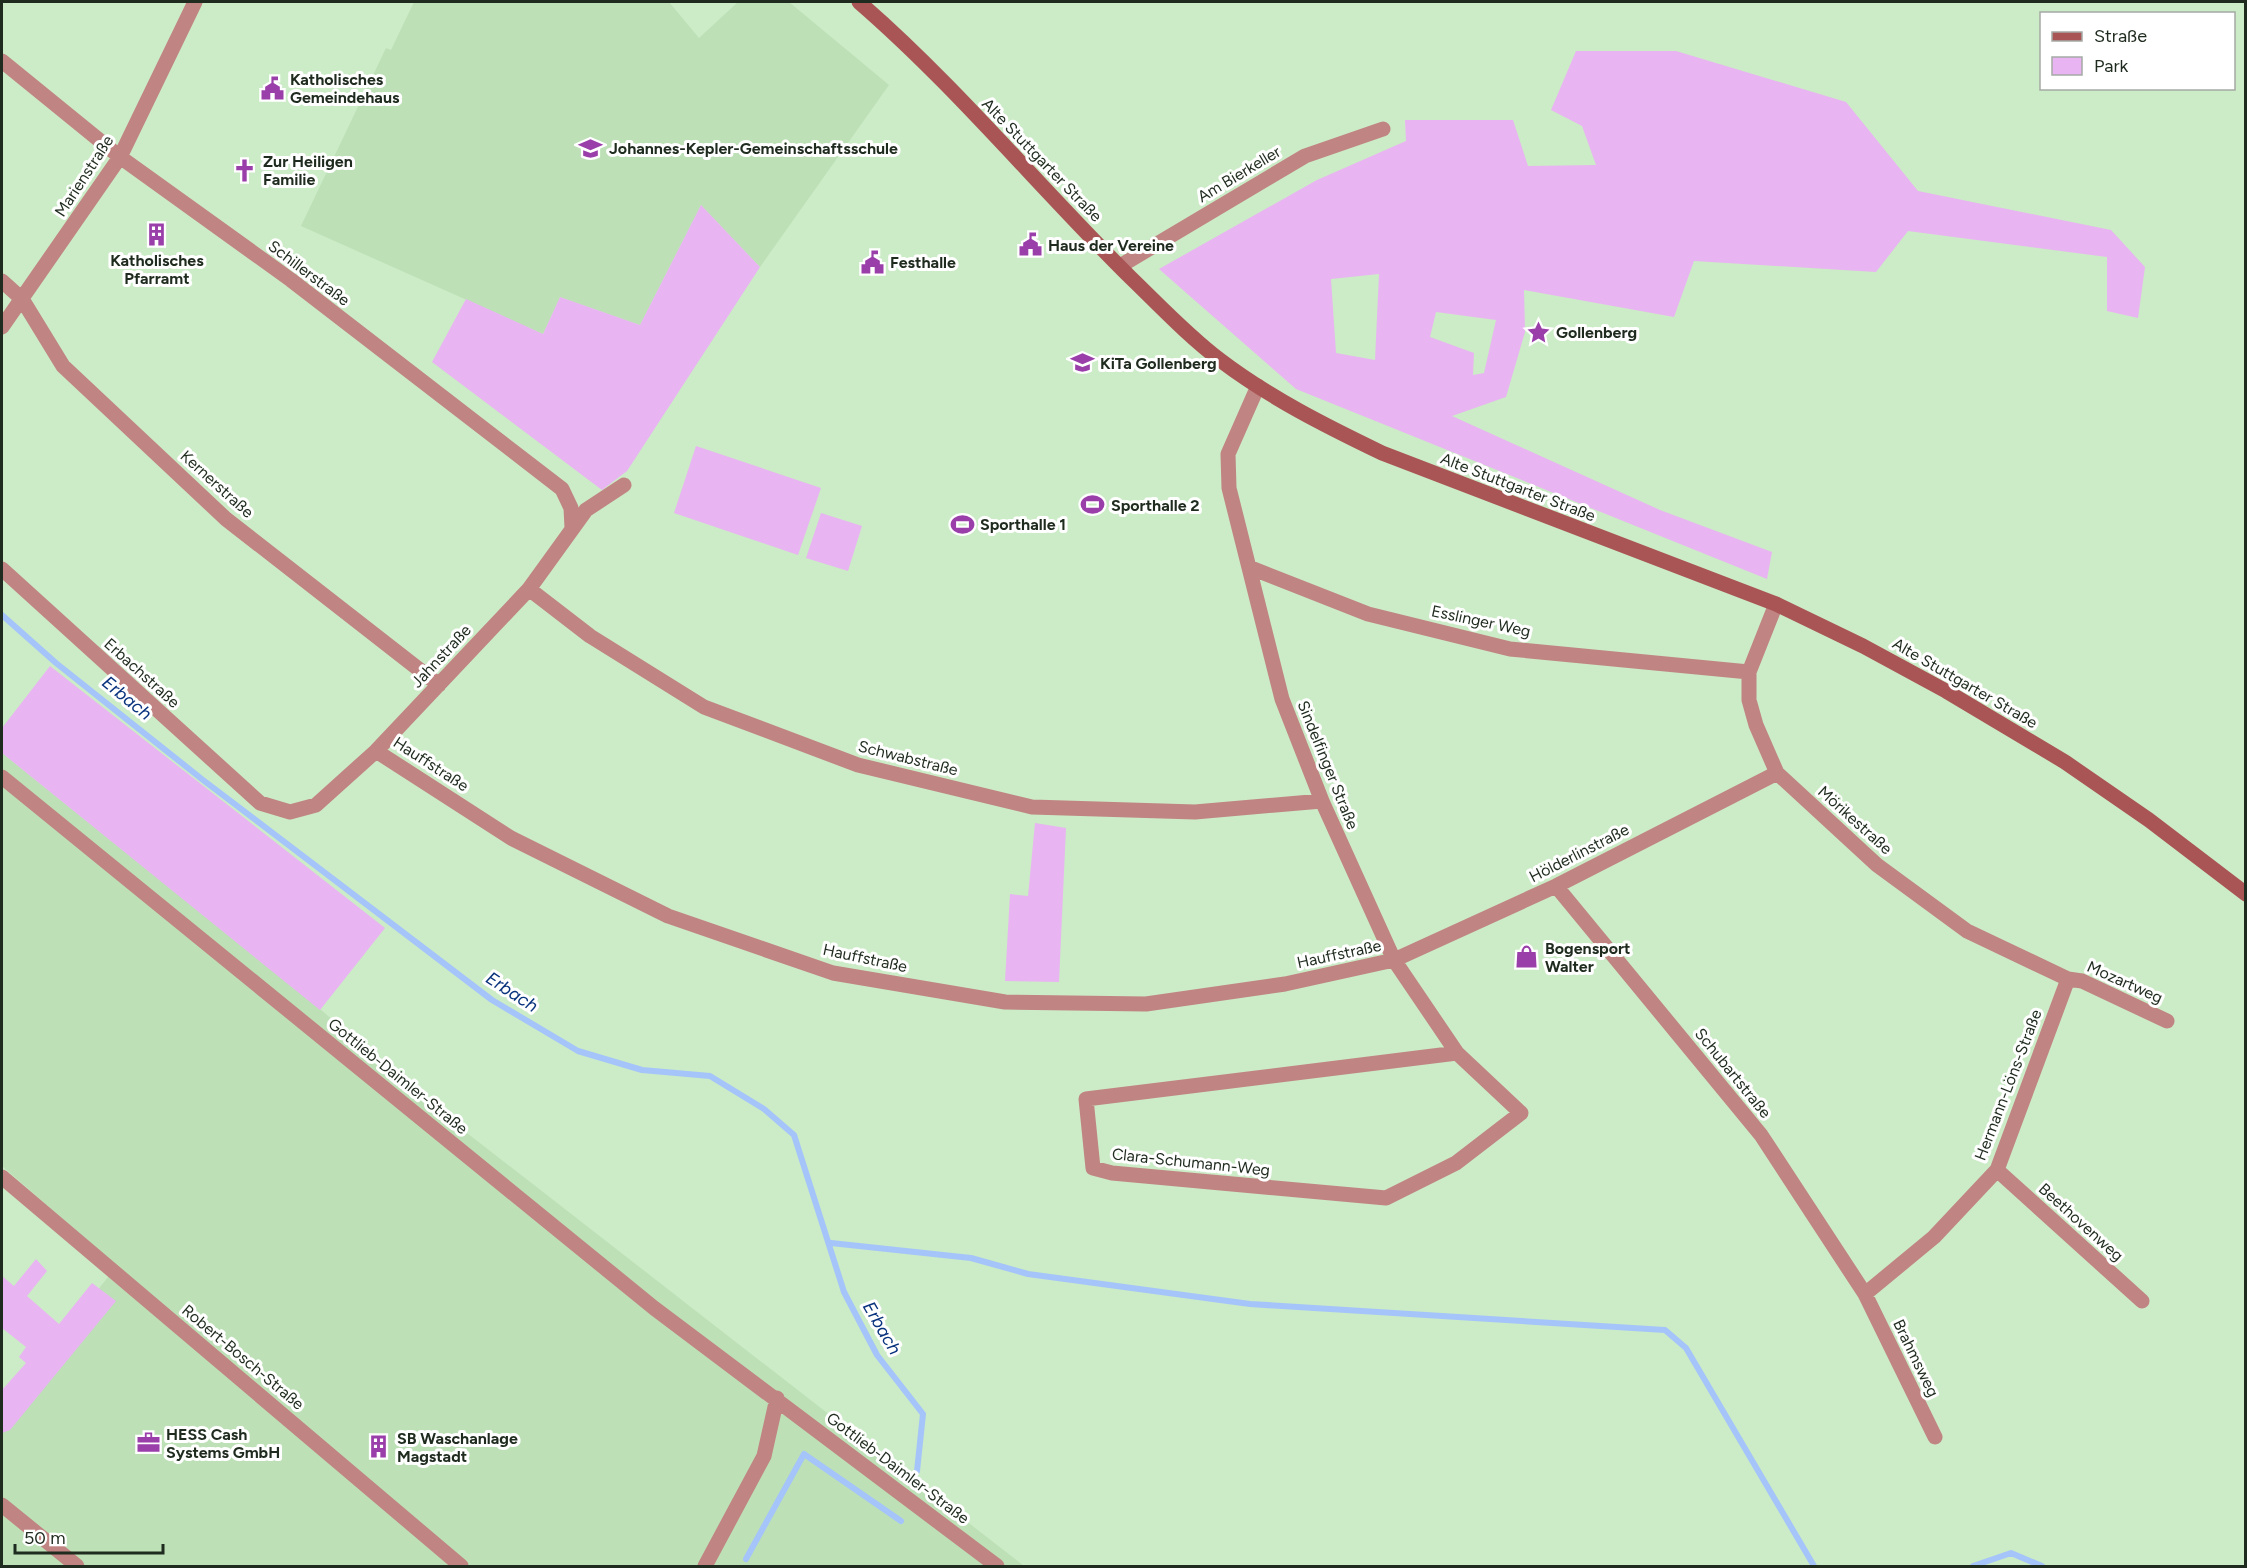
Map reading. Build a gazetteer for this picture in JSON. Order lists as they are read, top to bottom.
{
  "streets": {
    "street": [
      "Alte Stuttgarter Straße",
      "Am Bierkeller",
      "Marienstraße",
      "Schillerstraße",
      "Kernerstraße",
      "Esslinger Weg",
      "Jahnstraße",
      "Erbachstraße",
      "Schwabstraße",
      "Hauffstraße",
      "Sindelfinger Straße",
      "Mörikestraße",
      "Hölderlinstraße",
      "Mozartweg",
      "Schubartstraße",
      "Gottlieb-Daimler-Straße",
      "Hermann-Löns-Straße",
      "Clara-Schumann-Weg",
      "Beethovenweg",
      "Robert-Bosch-Straße",
      "Brahmsweg"
    ]
  },
  "crossings": [
    ["Alte Stuttgarter Straße", "Am Bierkeller"],
    ["Alte Stuttgarter Straße", "Sindelfinger Straße"],
    ["Alte Stuttgarter Straße", "Mörikestraße"],
    ["Marienstraße", "Schillerstraße"],
    ["Marienstraße", "Kernerstraße"],
    ["Schillerstraße", "Jahnstraße"],
    ["Kernerstraße", "Jahnstraße"],
    ["Esslinger Weg", "Sindelfinger Straße"],
    ["Esslinger Weg", "Mörikestraße"],
    ["Jahnstraße", "Erbachstraße"],
    ["Jahnstraße", "Schwabstraße"],
    ["Jahnstraße", "Hauffstraße"],
    ["Schwabstraße", "Sindelfinger Straße"],
    ["Hauffstraße", "Sindelfinger Straße"],
    ["Hauffstraße", "Hölderlinstraße"],
    ["Sindelfinger Straße", "Hölderlinstraße"],
    ["Sindelfinger Straße", "Clara-Schumann-Weg"],
    ["Mörikestraße", "Hölderlinstraße"],
    ["Mörikestraße", "Mozartweg"],
    ["Mörikestraße", "Hermann-Löns-Straße"],
    ["Hölderlinstraße", "Schubartstraße"],
    ["Mozartweg", "Hermann-Löns-Straße"],
    ["Schubartstraße", "Hermann-Löns-Straße"],
    ["Schubartstraße", "Brahmsweg"],
    ["Hermann-Löns-Straße", "Beethovenweg"],
    ["Hermann-Löns-Straße", "Brahmsweg"]
  ],
  "water": ["Erbach"],
  "places": {
    "public building": ["Katholisches Gemeindehaus", "Haus der Vereine", "Festhalle"],
    "school or university": ["Johannes-Kepler-Gemeinschaftsschule", "KiTa Gollenberg"],
    "church": ["Zur Heiligen Familie"],
    "building": ["Katholisches Pfarramt", "SB Waschanlage Magstadt"],
    "place": ["Gollenberg"],
    "sports": ["Sporthalle 2", "Sporthalle 1"],
    "shop": ["Bogensport Walter"],
    "office": ["HESS Cash Systems GmbH"]
  },
  "legend": ["Straße", "Park"],
  "scale_bar": "50 m"
}
